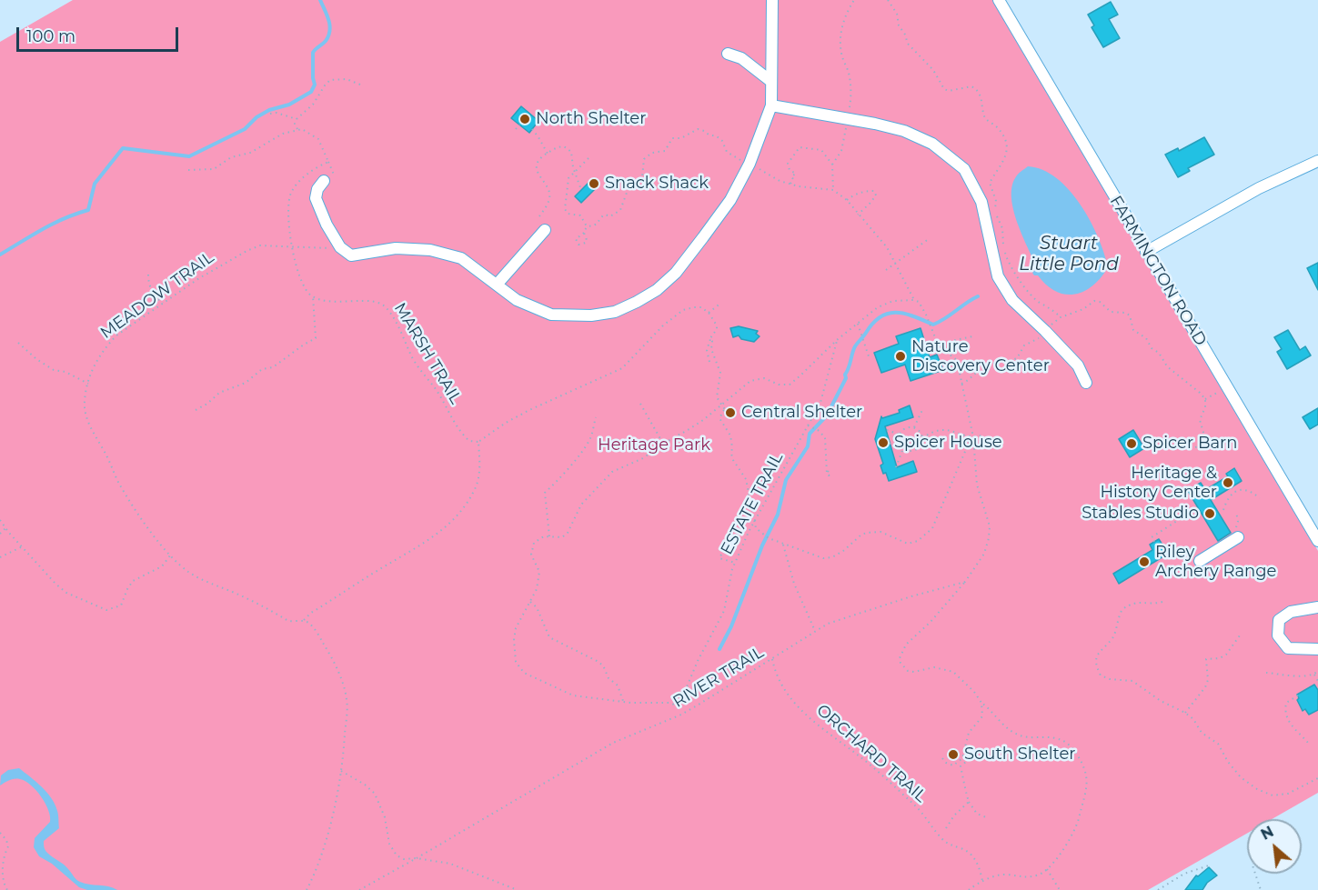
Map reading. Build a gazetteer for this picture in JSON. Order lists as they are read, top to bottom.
{
  "streets": {
    "street": ["FARMINGTON ROAD"],
    "path": [
      "MEADOW TRAIL",
      "MARSH TRAIL",
      "ESTATE TRAIL",
      "RIVER TRAIL",
      "ORCHARD TRAIL"
    ]
  },
  "crossings": [
    ["RIVER TRAIL", "ORCHARD TRAIL"]
  ],
  "water": ["Stuart Little Pond"],
  "parks": ["Heritage Park"],
  "places": [
    "North Shelter",
    "Snack Shack",
    "Nature Discovery Center",
    "Central Shelter",
    "Spicer House",
    "Spicer Barn",
    "Heritage & History Center",
    "Stables Studio",
    "Riley Archery Range",
    "South Shelter"
  ],
  "scale_bar": "100 m",
  "north": "top left"
}
